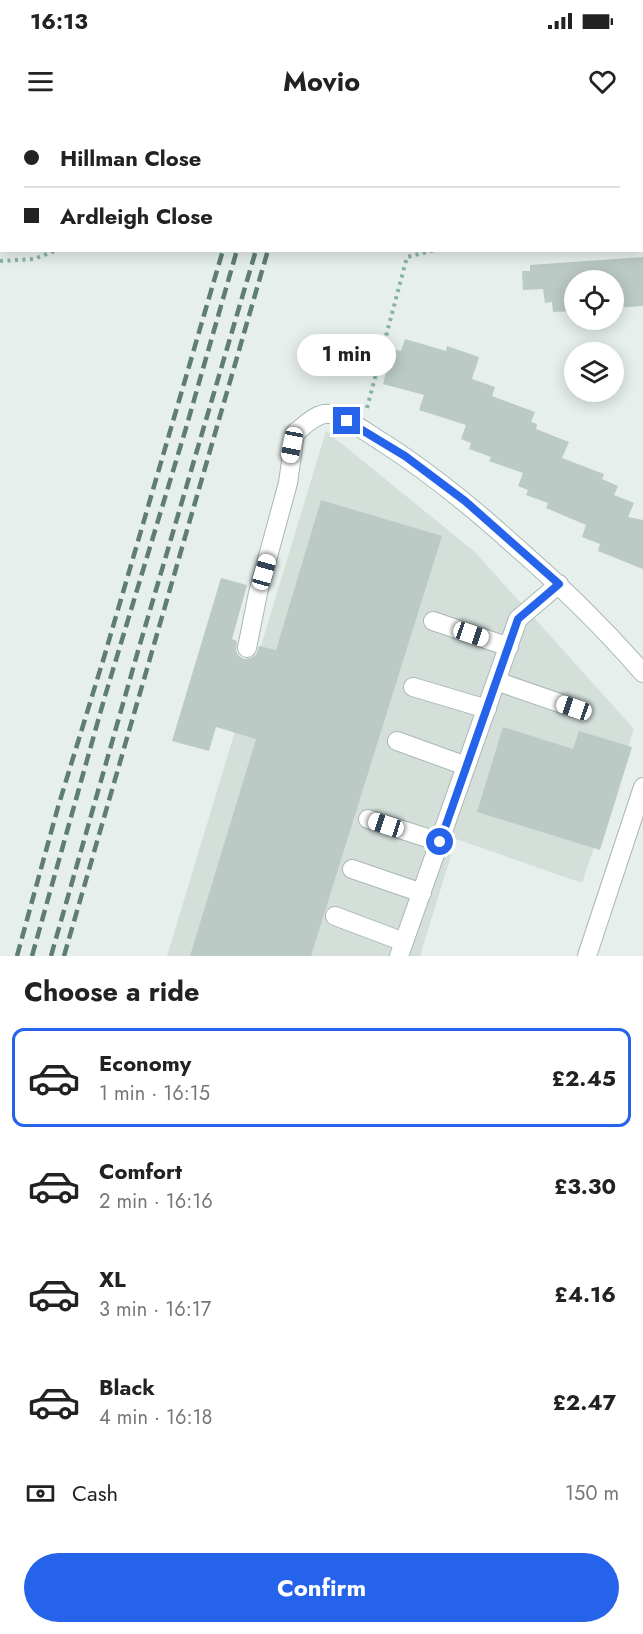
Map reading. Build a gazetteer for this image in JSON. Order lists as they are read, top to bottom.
{
  "page": {
    "status": "16:13",
    "header": "Movio",
    "banner": ["Hillman Close", "Ardleigh Close"],
    "bubble": "1 min",
    "heading": "Choose a ride",
    "list": [
      {
        "name": "Economy",
        "note": "1 min · 16:15",
        "value": "£2.45"
      },
      {
        "name": "Comfort",
        "note": "2 min · 16:16",
        "value": "£3.30"
      },
      {
        "name": "XL",
        "note": "3 min · 16:17",
        "value": "£4.16"
      },
      {
        "name": "Black",
        "note": "4 min · 16:18",
        "value": "£2.47"
      }
    ],
    "pay": ["Cash", "150 m"],
    "buttons": "Confirm"
  }
}
